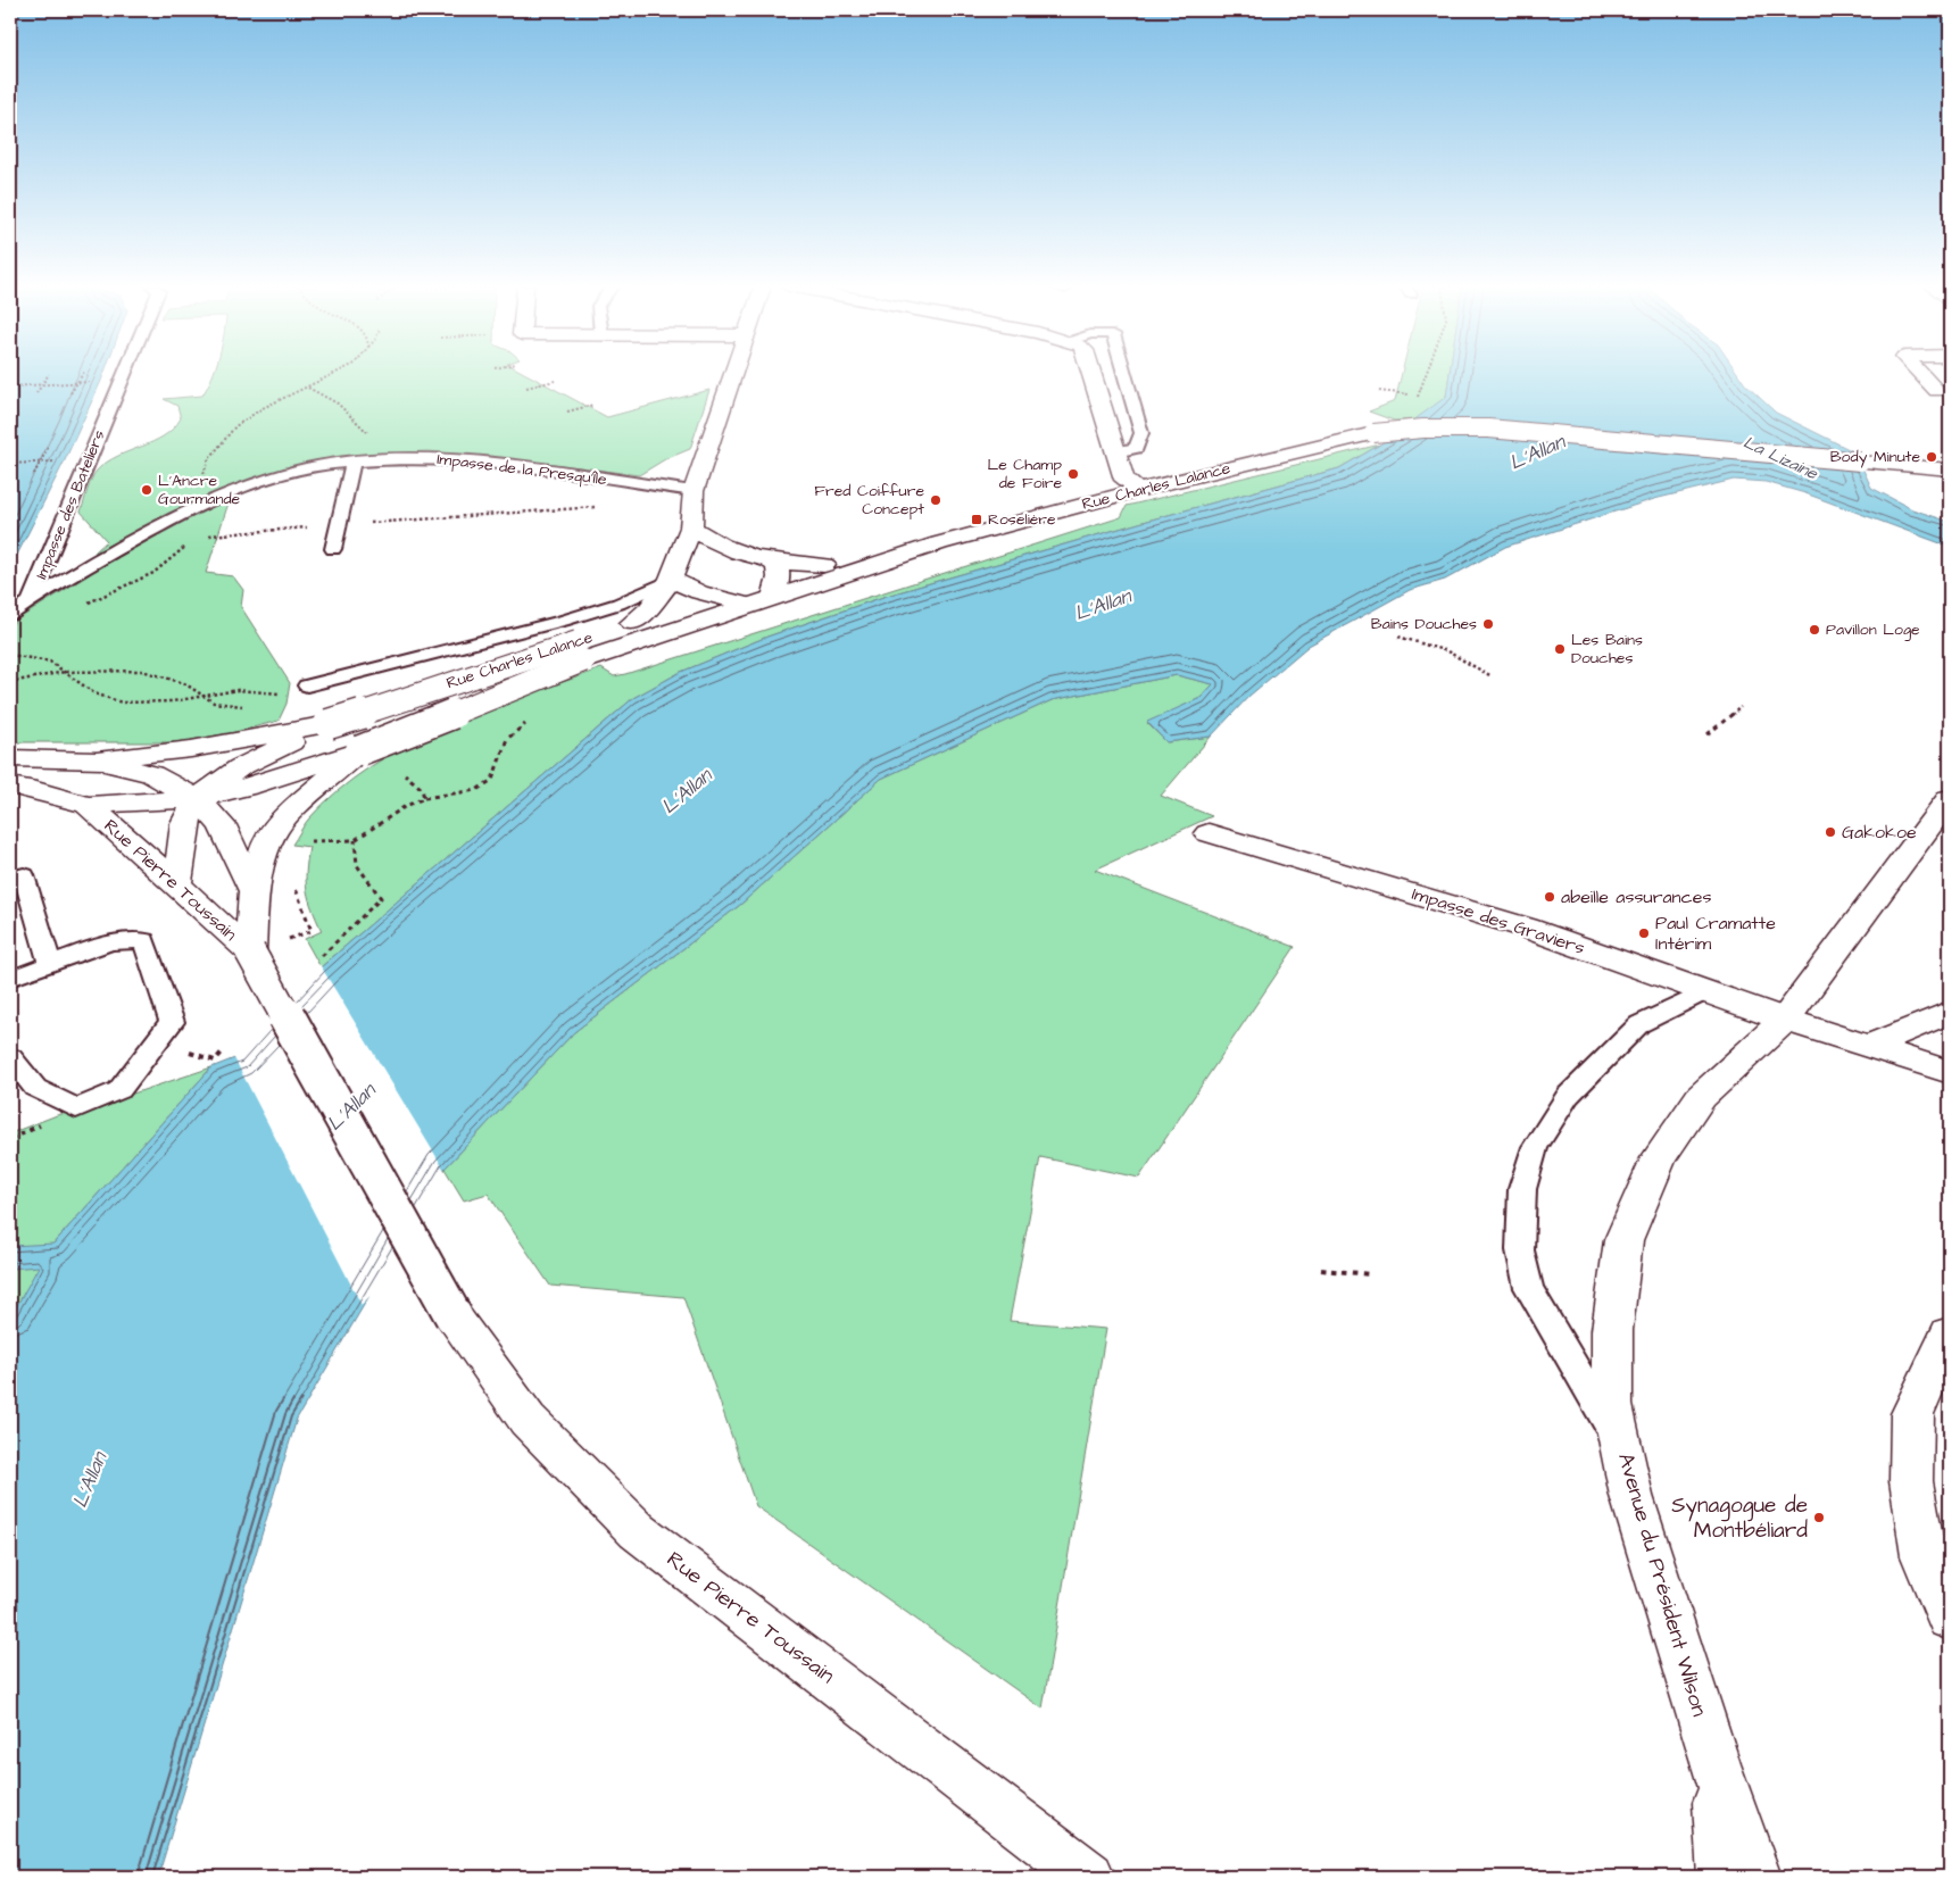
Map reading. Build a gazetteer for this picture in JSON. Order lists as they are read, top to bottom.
{
  "streets": {
    "main road": [
      "Rue Charles Lalance",
      "Rue Pierre Toussain",
      "Impasse des Graviers",
      "Avenue du Président Wilson"
    ],
    "lane": ["Impasse de la Presqu'Île", "Impasse des Bateliers"]
  },
  "crossings": [
    ["Impasse de la Presqu'Île", "Impasse des Bateliers"],
    ["Rue Charles Lalance", "Rue Pierre Toussain"],
    ["Impasse des Graviers", "Avenue du Président Wilson"]
  ],
  "water": ["L'Allan", "La Lizaine"],
  "places": {
    "other": [
      "Body Minute",
      "Le Champ de Foire",
      "L'Ancre Gourmande",
      "Fred Coiffure Concept",
      "Bains Douches",
      "Pavillon Loge",
      "Les Bains Douches",
      "Gakokoe",
      "abeille assurances",
      "Paul Cramatte Intérim",
      "Synagogue de Montbéliard"
    ],
    "transit": ["Roselière"]
  }
}
